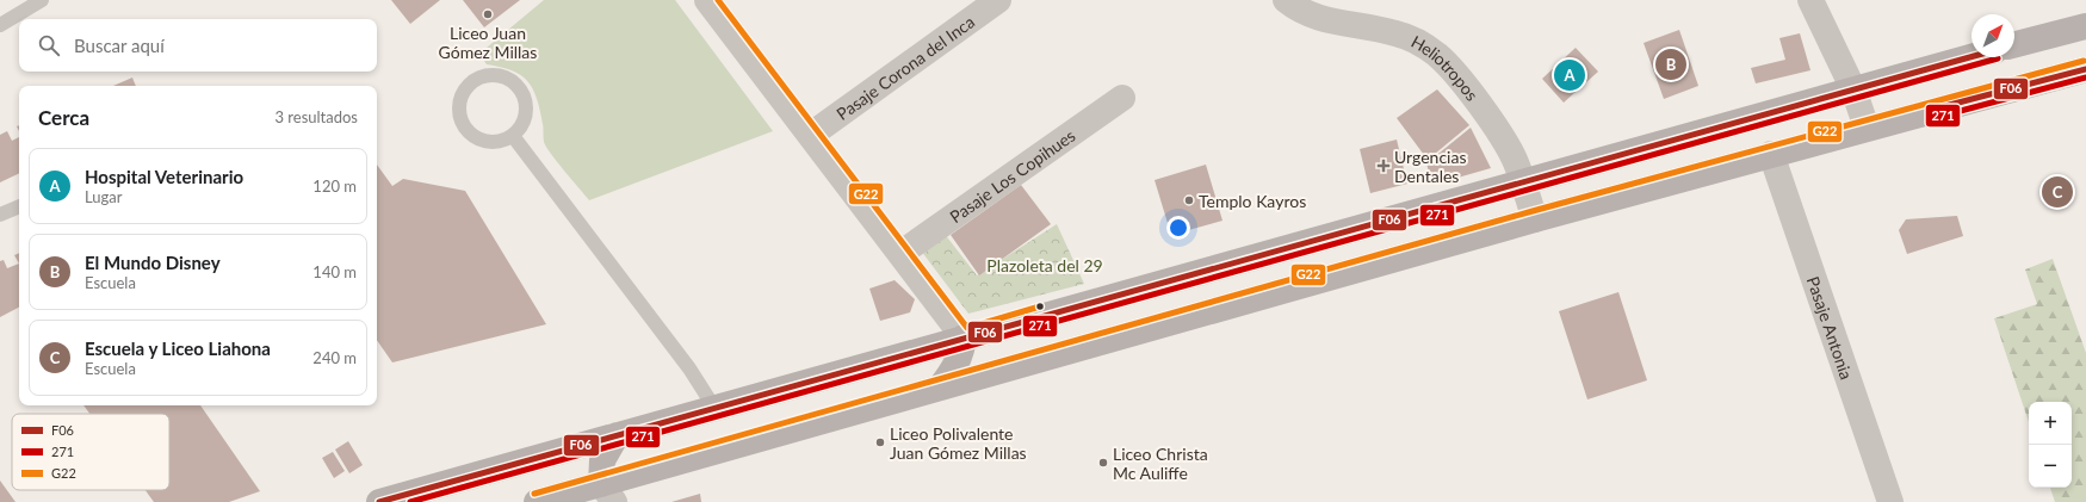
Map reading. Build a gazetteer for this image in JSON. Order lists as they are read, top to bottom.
{
  "streets": {
    "street": [
      "Pasaje Corona del Inca",
      "Heliotropos",
      "Pasaje Los Copihues",
      "Pasaje Antonia"
    ]
  },
  "parks": ["Plazoleta del 29"],
  "places": {
    "other": [
      "Liceo Juan Gómez Millas",
      "Templo Kayros",
      "Liceo Polivalente Juan Gómez Millas",
      "Liceo Christa Mc Auliffe"
    ],
    "health": ["Urgencias Dentales"]
  },
  "lines": ["transit line G22", "transit line F06", "transit line 271"],
  "legend": ["F06", "271", "G22"],
  "north": "top right",
  "page": {
    "search": "Buscar aquí",
    "pins": ["B", "A", "C"],
    "heading": ["Cerca", "3 resultados"],
    "list": [
      {
        "mark": "A",
        "name": "Hospital Veterinario",
        "note": "Lugar",
        "value": "120 m"
      },
      {
        "mark": "B",
        "name": "El Mundo Disney",
        "note": "Escuela",
        "value": "140 m"
      },
      {
        "mark": "C",
        "name": "Escuela y Liceo Liahona",
        "note": "Escuela",
        "value": "240 m"
      }
    ],
    "map_buttons": ["+", "−"]
  }
}
